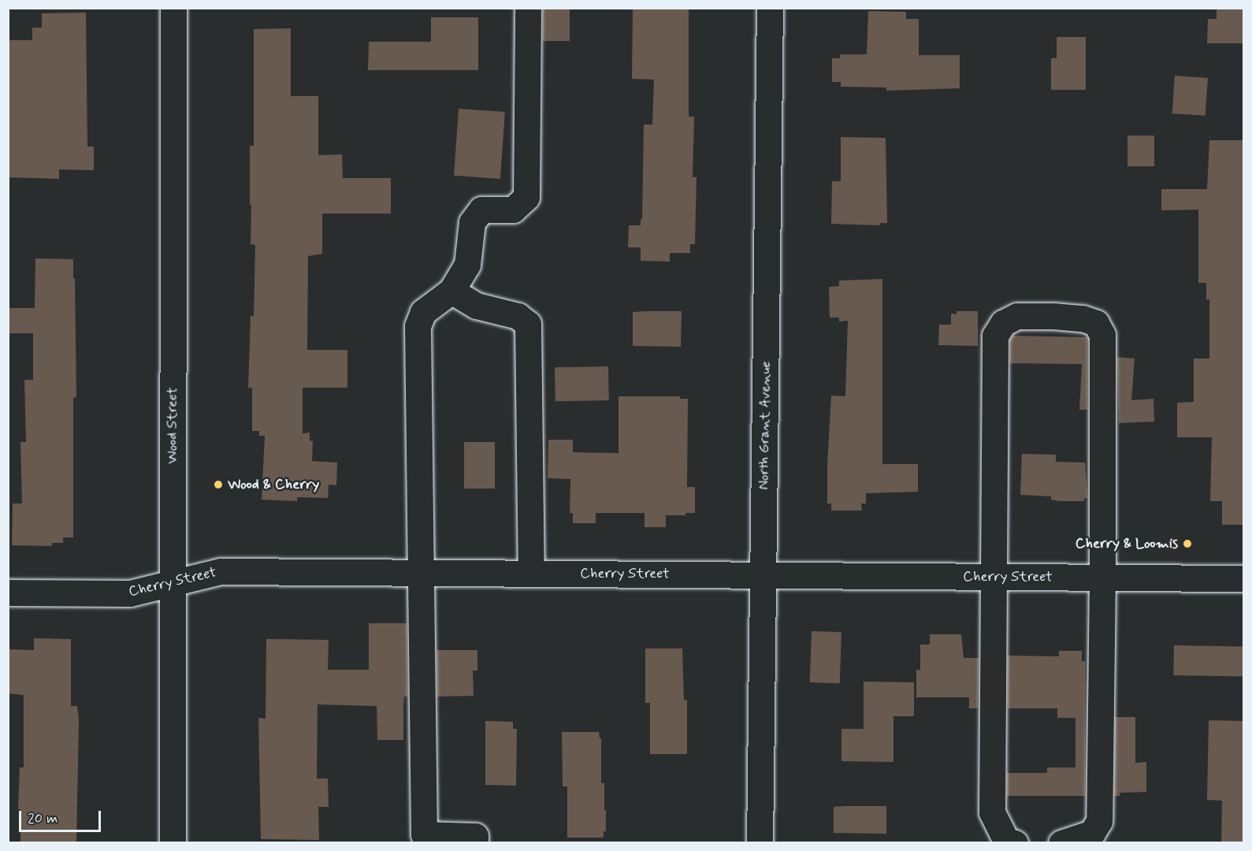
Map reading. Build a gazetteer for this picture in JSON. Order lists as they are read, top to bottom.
{
  "streets": {
    "street": ["Wood Street", "North Grant Avenue", "Cherry Street"]
  },
  "crossings": [
    ["Wood Street", "Cherry Street"],
    ["North Grant Avenue", "Cherry Street"]
  ],
  "places": ["Wood & Cherry", "Cherry & Loomis"],
  "scale_bar": "20 m"
}
